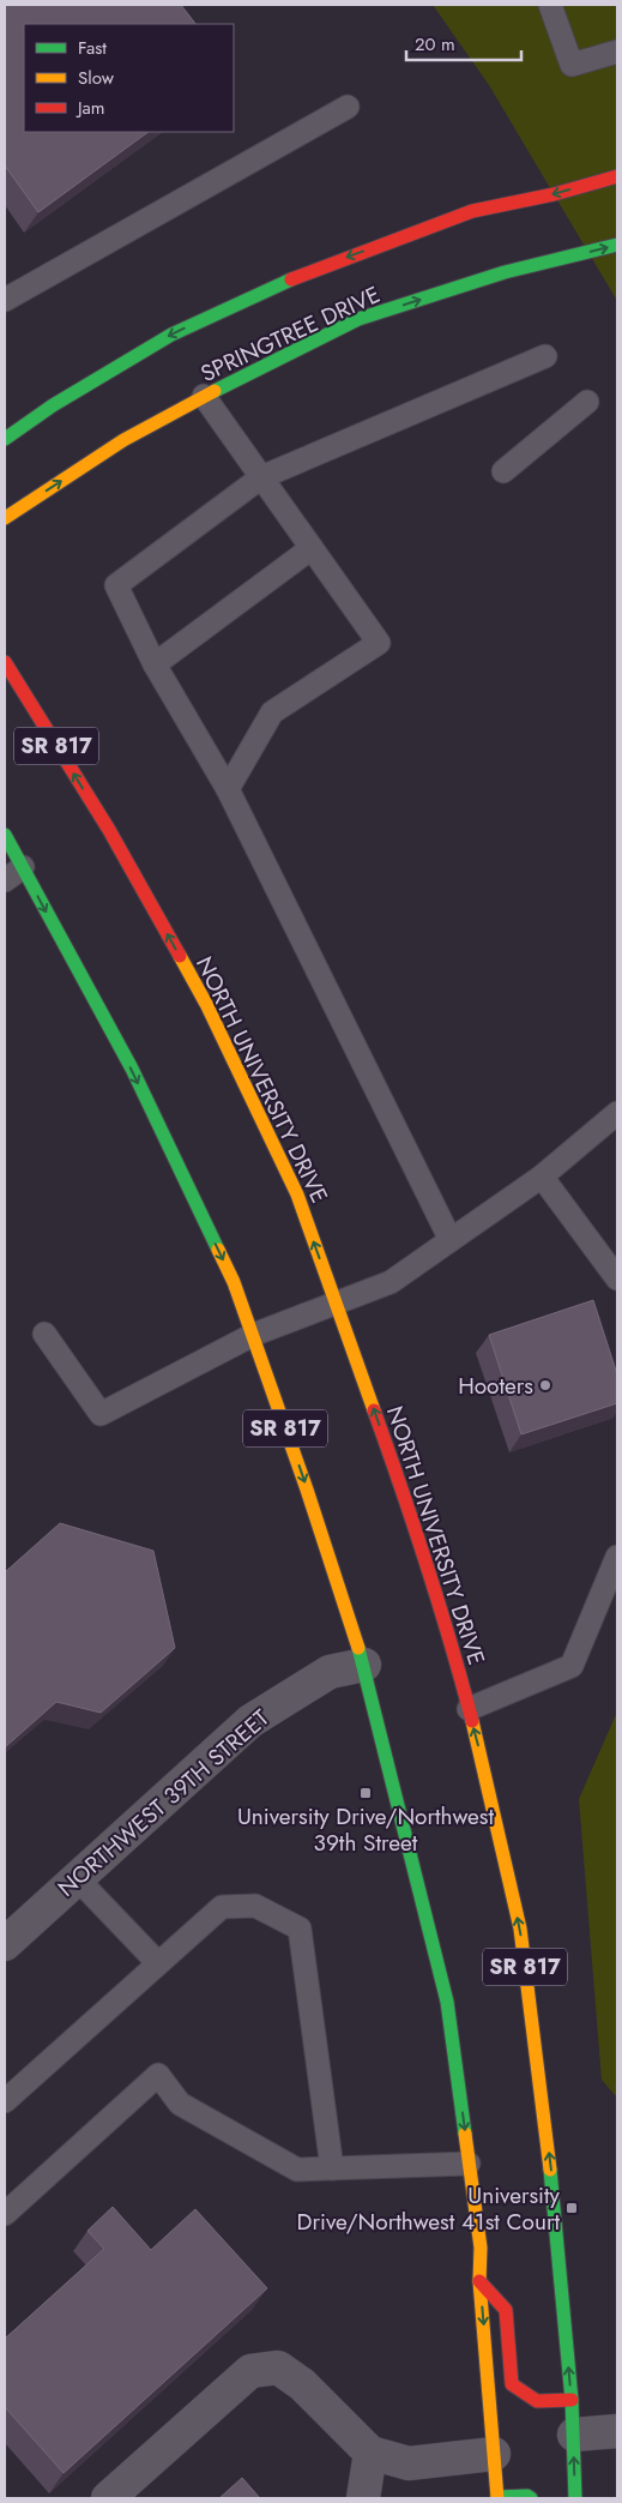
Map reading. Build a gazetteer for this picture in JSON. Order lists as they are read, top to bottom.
{
  "streets": {
    "main road": ["SPRINGTREE DRIVE", "SR 817", "NORTH UNIVERSITY DRIVE"],
    "street": ["NORTHWEST 39TH STREET"]
  },
  "crossings": [
    ["SR 817", "NORTHWEST 39TH STREET"]
  ],
  "places": {
    "other": ["Hooters"],
    "transit": ["University Drive/Northwest 39th Street", "University Drive/Northwest 41st Court"]
  },
  "legend": ["Fast", "Slow", "Jam"],
  "scale_bar": "20 m"
}
